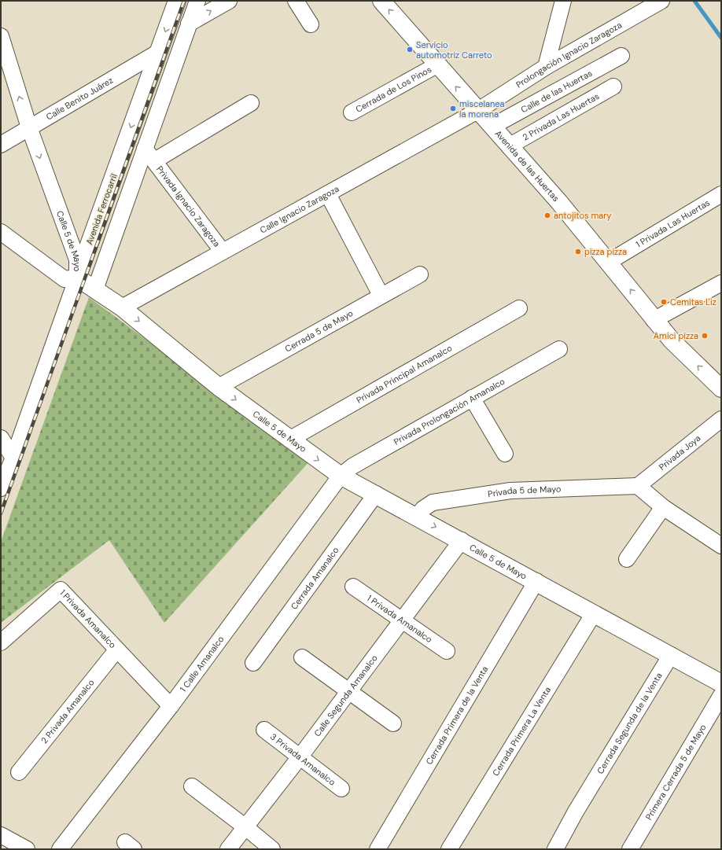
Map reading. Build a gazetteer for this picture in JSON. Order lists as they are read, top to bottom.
{
  "streets": {
    "street": [
      "Prolongación Ignacio Zaragoza",
      "Cerrada de Los Pinos",
      "Calle de las Huertas",
      "Calle Benito Juárez",
      "2 Privada Las Huertas",
      "Avenida de las Huertas",
      "Privada Ignacio Zaragoza",
      "Avenida Ferrocarril",
      "Calle Ignacio Zaragoza",
      "1 Privada Las Huertas",
      "Calle 5 de Mayo",
      "Cerrada 5 de Mayo",
      "Privada Principal Amanalco",
      "Privada Prolongación Amanalco",
      "Privada Joya",
      "Privada 5 de Mayo",
      "Cerrada Amanalco",
      "1 Privada Amanalco",
      "1 Calle Amanalco",
      "Calle Segunda Amanalco",
      "2 Privada Amanalco",
      "Cerrada Primera de la Venta",
      "Cerrada Segunda de la Venta",
      "Cerrada Primera La Venta",
      "3 Privada Amanalco",
      "Primera Cerrada 5 de Mayo"
    ]
  },
  "crossings": [
    ["Prolongación Ignacio Zaragoza", "Avenida de las Huertas"],
    ["Prolongación Ignacio Zaragoza", "Calle Ignacio Zaragoza"],
    ["Cerrada de Los Pinos", "Avenida de las Huertas"],
    ["Calle de las Huertas", "Avenida de las Huertas"],
    ["Calle Benito Juárez", "Avenida Ferrocarril"],
    ["Calle Benito Juárez", "Calle 5 de Mayo"],
    ["2 Privada Las Huertas", "Avenida de las Huertas"],
    ["Avenida de las Huertas", "Calle Ignacio Zaragoza"],
    ["Avenida de las Huertas", "1 Privada Las Huertas"],
    ["Privada Ignacio Zaragoza", "Calle Ignacio Zaragoza"],
    ["Avenida Ferrocarril", "Calle 5 de Mayo"],
    ["Calle Ignacio Zaragoza", "Calle 5 de Mayo"],
    ["Calle 5 de Mayo", "Cerrada 5 de Mayo"],
    ["Calle 5 de Mayo", "Privada Principal Amanalco"],
    ["Calle 5 de Mayo", "Privada Prolongación Amanalco"],
    ["Calle 5 de Mayo", "Privada 5 de Mayo"],
    ["Calle 5 de Mayo", "Cerrada Amanalco"],
    ["Calle 5 de Mayo", "1 Calle Amanalco"],
    ["Calle 5 de Mayo", "Calle Segunda Amanalco"],
    ["Calle 5 de Mayo", "Cerrada Primera de la Venta"],
    ["Calle 5 de Mayo", "Cerrada Segunda de la Venta"],
    ["Calle 5 de Mayo", "Cerrada Primera La Venta"],
    ["Privada Prolongación Amanalco", "1 Calle Amanalco"],
    ["Privada Joya", "Privada 5 de Mayo"],
    ["1 Privada Amanalco", "1 Calle Amanalco"],
    ["1 Privada Amanalco", "Calle Segunda Amanalco"],
    ["1 Privada Amanalco", "2 Privada Amanalco"],
    ["Calle Segunda Amanalco", "3 Privada Amanalco"]
  ],
  "one_way": ["Avenida de las Huertas"],
  "places": [
    "Servicio automotriz Carreto",
    "miscelanea la morena",
    "antojitos mary",
    "pizza pizza",
    "Cemitas Liz",
    "Amici pizza"
  ]
}
